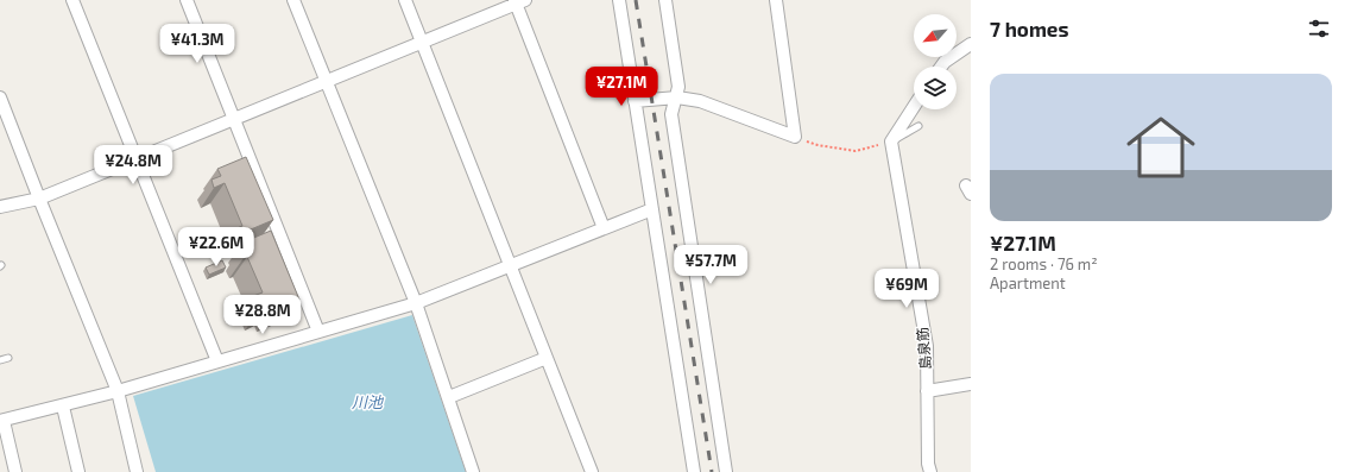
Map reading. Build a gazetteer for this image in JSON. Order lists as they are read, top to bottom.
{
  "streets": {
    "street": ["島泉筋"]
  },
  "water": ["川池"],
  "north": "bottom left",
  "page": {
    "heading": "7 homes",
    "price": [
      "¥41.3M",
      "¥27.1M",
      "¥24.8M",
      "¥22.6M",
      "¥57.7M",
      "¥69M",
      "¥28.8M"
    ],
    "list": [
      {
        "name": "¥27.1M",
        "note": "2 rooms · 76 m² · Apartment"
      }
    ]
  }
}
